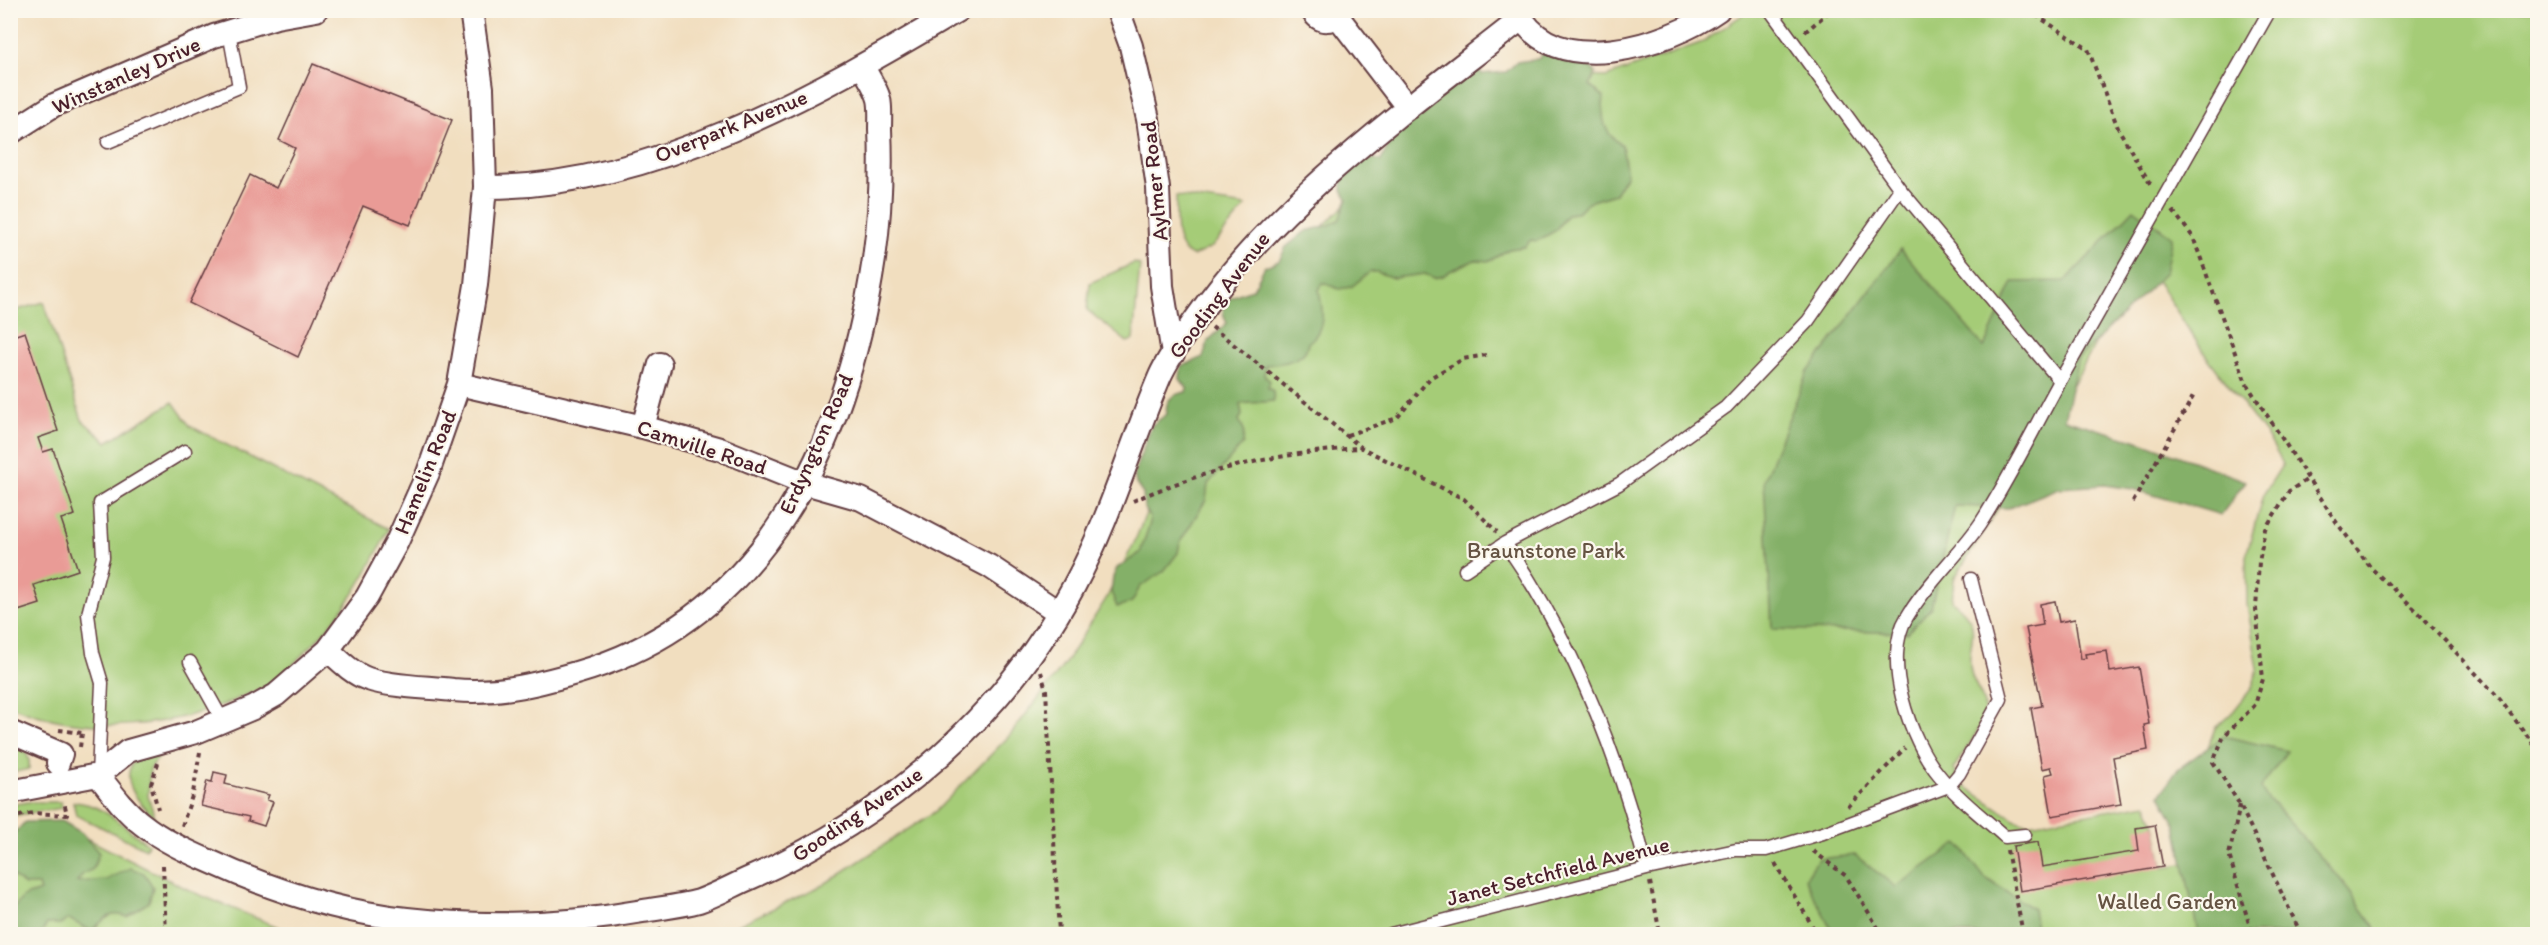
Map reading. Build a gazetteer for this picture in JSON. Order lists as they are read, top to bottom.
{
  "streets": {
    "street": [
      "Winstanley Drive",
      "Overpark Avenue",
      "Aylmer Road",
      "Gooding Avenue",
      "Erdyngton Road",
      "Camville Road",
      "Hamelin Road"
    ],
    "lane": ["Janet Setchfield Avenue"]
  },
  "crossings": [
    ["Overpark Avenue", "Erdyngton Road"],
    ["Overpark Avenue", "Hamelin Road"],
    ["Aylmer Road", "Gooding Avenue"],
    ["Gooding Avenue", "Camville Road"],
    ["Gooding Avenue", "Hamelin Road"],
    ["Erdyngton Road", "Camville Road"],
    ["Erdyngton Road", "Hamelin Road"],
    ["Camville Road", "Hamelin Road"]
  ],
  "parks": ["Braunstone Park", "Walled Garden"]
}
